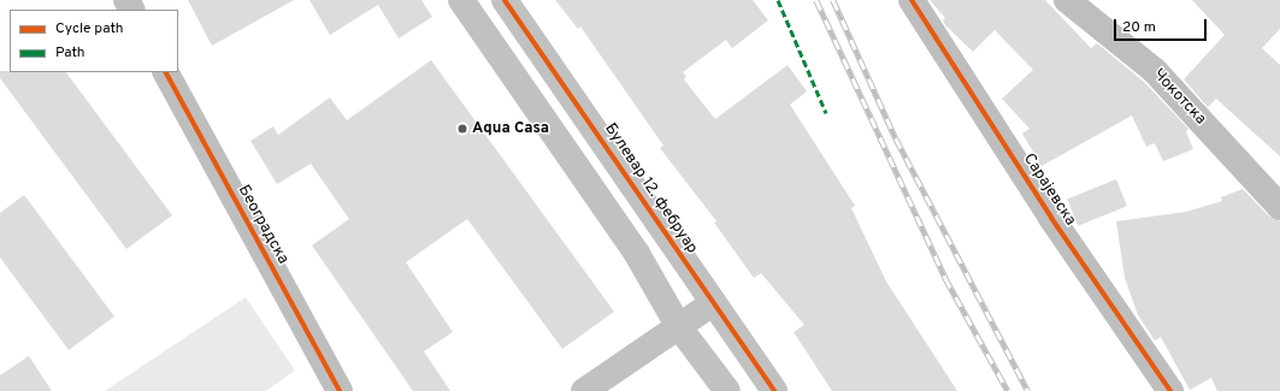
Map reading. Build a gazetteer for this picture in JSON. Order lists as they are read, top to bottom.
{
  "streets": {
    "main road": ["Булевар 12. фебруар"],
    "street": ["Чокотска", "Сарајевска", "Београдска"]
  },
  "places": ["Aqua Casa"],
  "legend": ["Cycle path", "Path"],
  "scale_bar": "20 m"
}
